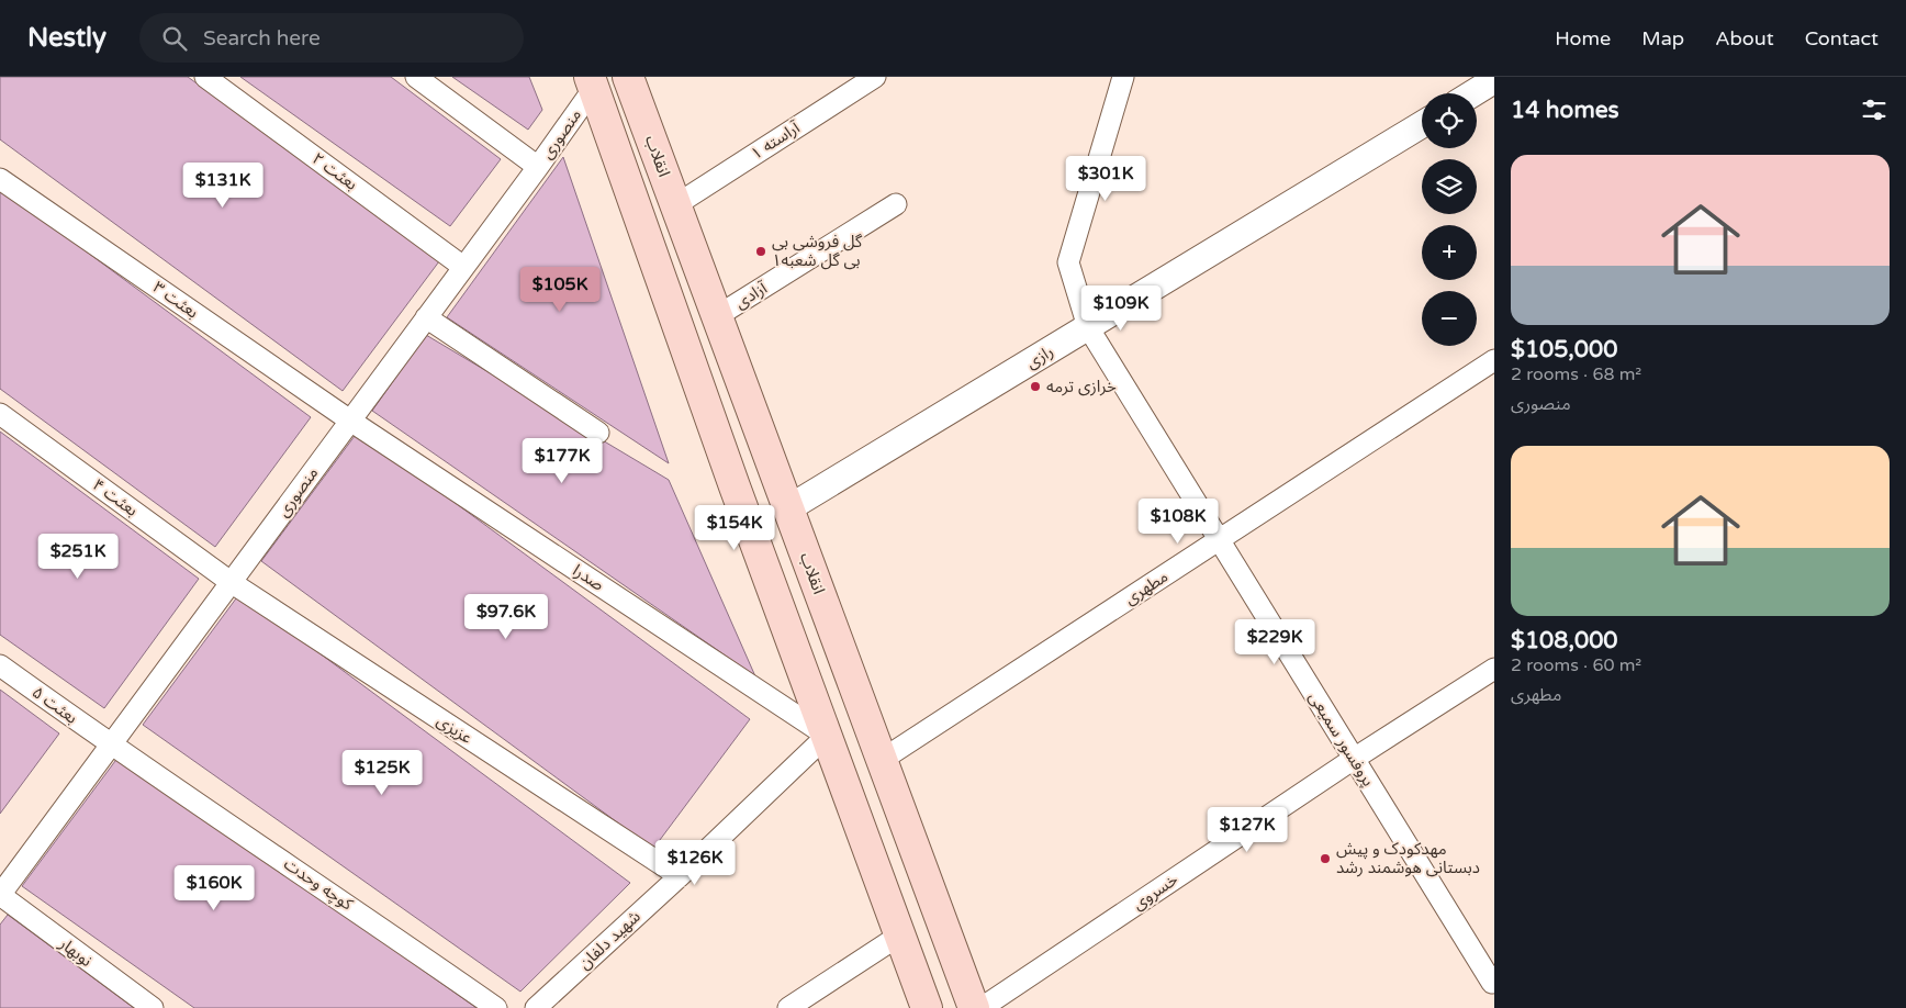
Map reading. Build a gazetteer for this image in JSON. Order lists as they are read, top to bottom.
{
  "streets": {
    "main road": ["انقلاب"],
    "street": [
      "منصوری",
      "آراسته ۱",
      "بعثت ۲",
      "آزادی",
      "بعثت ۳",
      "رازی",
      "بعثت ۴",
      "صدرا",
      "مطهری",
      "بعثت ۵",
      "عزیزی",
      "پروفسور سمیعی",
      "کوچه وحدت",
      "خسروی",
      "شهید دلفان",
      "نوبهار"
    ]
  },
  "crossings": [
    ["منصوری", "بعثت ۲"],
    ["منصوری", "بعثت ۳"],
    ["منصوری", "بعثت ۴"],
    ["منصوری", "صدرا"],
    ["منصوری", "بعثت ۵"],
    ["منصوری", "عزیزی"],
    ["منصوری", "کوچه وحدت"],
    ["منصوری", "نوبهار"],
    ["آراسته ۱", "انقلاب"],
    ["انقلاب", "آزادی"],
    ["انقلاب", "رازی"],
    ["انقلاب", "مطهری"],
    ["بعثت ۳", "صدرا"],
    ["رازی", "پروفسور سمیعی"],
    ["بعثت ۴", "عزیزی"],
    ["صدرا", "شهید دلفان"],
    ["مطهری", "پروفسور سمیعی"],
    ["بعثت ۵", "کوچه وحدت"],
    ["عزیزی", "شهید دلفان"],
    ["پروفسور سمیعی", "خسروی"]
  ],
  "places": ["گل فروشی بی بی گل شعبه۱", "خرازی ترمه", "مهدکودک و پیش دبستانی هوشمند رشد"],
  "page": {
    "header": "Nestly",
    "search": "Search here",
    "nav": [
      "Home",
      "Map",
      "About",
      "Contact"
    ],
    "heading": "14 homes",
    "map_buttons": ["+", "−"],
    "list": [
      {
        "name": "$105,000",
        "note": "2 rooms · 68 m² · منصوری"
      },
      {
        "name": "$108,000",
        "note": "2 rooms · 60 m² · مطهری"
      }
    ],
    "price": [
      "$301K",
      "$131K",
      "$105K",
      "$109K",
      "$177K",
      "$108K",
      "$154K",
      "$251K",
      "$97.6K",
      "$229K",
      "$125K",
      "$127K",
      "$126K",
      "$160K"
    ]
  }
}
